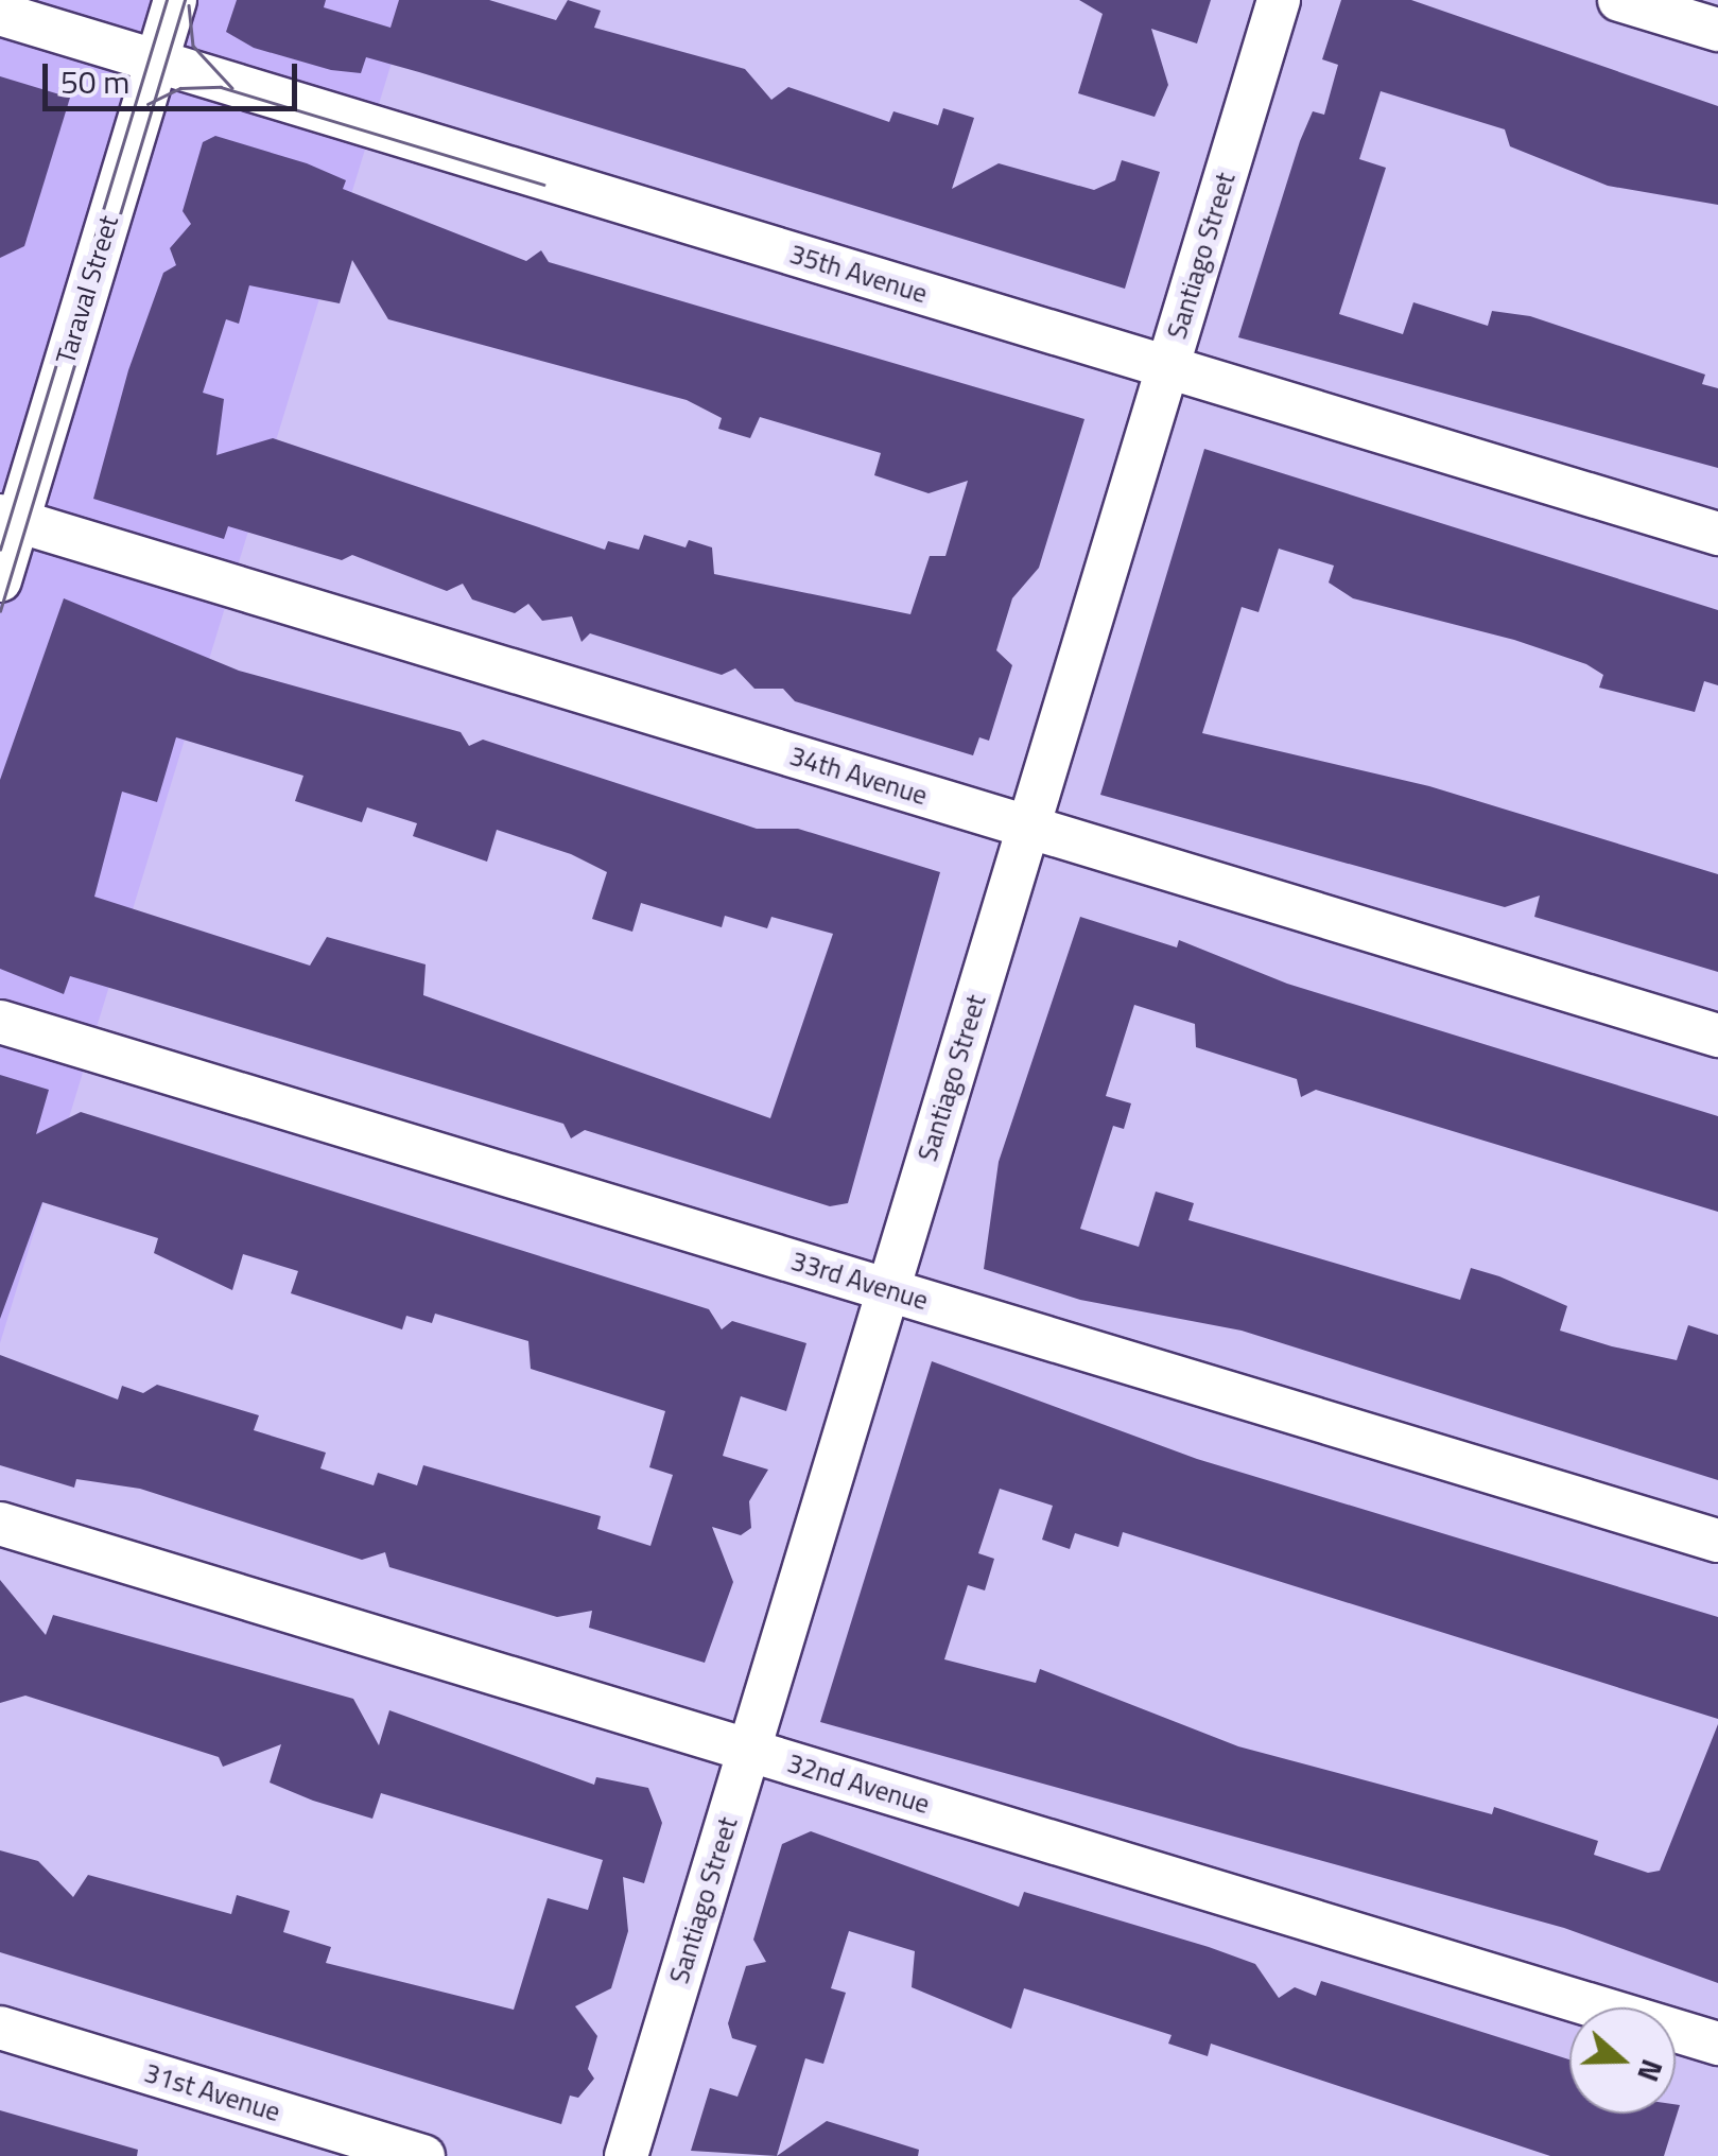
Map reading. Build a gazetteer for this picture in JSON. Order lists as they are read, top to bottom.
{
  "streets": {
    "street": [
      "Santiago Street",
      "35th Avenue",
      "Taraval Street",
      "34th Avenue",
      "33rd Avenue",
      "32nd Avenue",
      "31st Avenue"
    ]
  },
  "crossings": [
    ["Santiago Street", "35th Avenue"],
    ["Santiago Street", "34th Avenue"],
    ["Santiago Street", "33rd Avenue"],
    ["Santiago Street", "32nd Avenue"],
    ["35th Avenue", "Taraval Street"],
    ["Taraval Street", "34th Avenue"]
  ],
  "scale_bar": "50 m",
  "north": "right"
}
